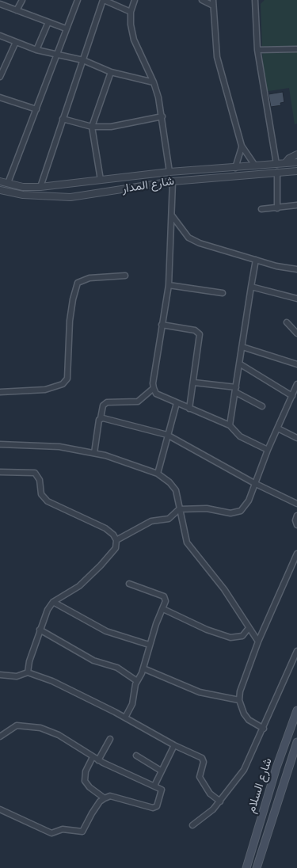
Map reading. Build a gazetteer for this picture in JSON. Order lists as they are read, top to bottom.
{
  "streets": {
    "main road": ["شارع السلام"],
    "street": ["شارع المدار"]
  }
}
